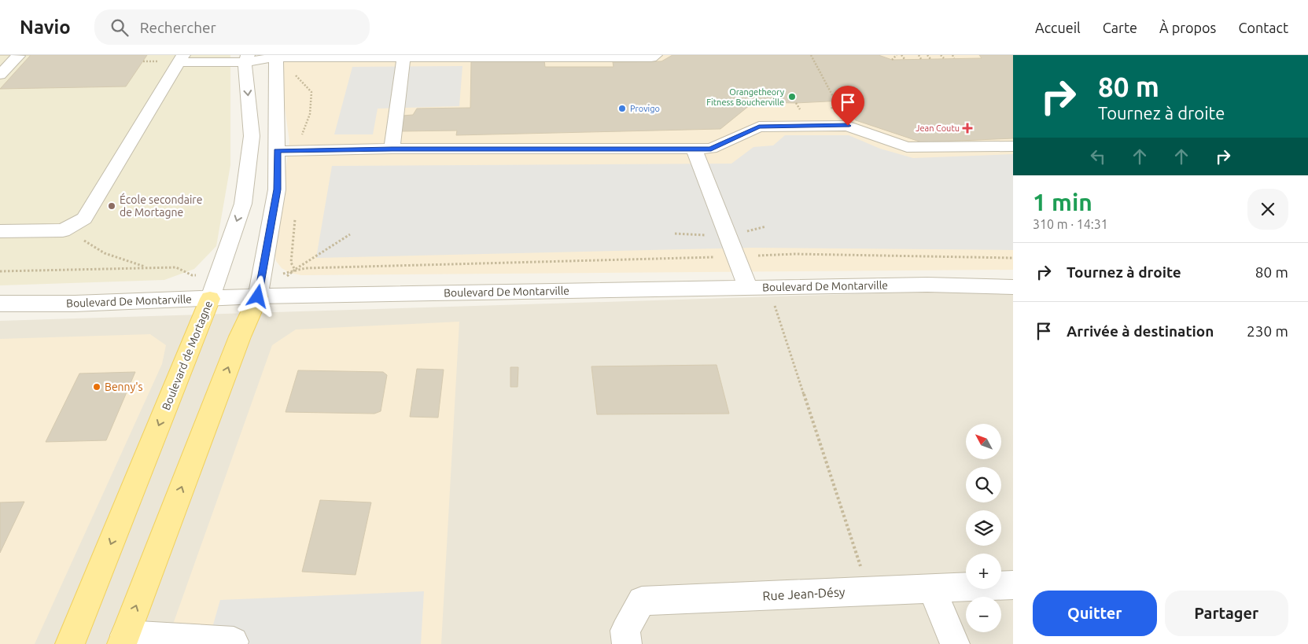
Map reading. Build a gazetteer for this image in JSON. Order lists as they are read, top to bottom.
{
  "streets": {
    "main road": ["Boulevard de Mortagne"],
    "street": ["Boulevard De Montarville", "Rue Jean-Désy"]
  },
  "crossings": [
    ["Boulevard De Montarville", "Boulevard de Mortagne"]
  ],
  "places": {
    "other": [
      "Orangetheory Fitness Boucherville",
      "Provigo",
      "École secondaire de Mortagne",
      "Benny's"
    ],
    "health": ["Jean Coutu"]
  },
  "north": "top left",
  "page": {
    "header": "Navio",
    "search": "Rechercher",
    "nav": [
      "Accueil",
      "Carte",
      "À propos",
      "Contact"
    ],
    "turn": ["80 m", "Tournez à droite"],
    "heading": ["1 min", "310 m · 14:31"],
    "list": [
      {
        "name": "Tournez à droite",
        "value": "80 m"
      },
      {
        "name": "Arrivée à destination",
        "value": "230 m"
      }
    ],
    "map_buttons": ["+", "−"],
    "buttons": ["Quitter", "Partager"]
  }
}
